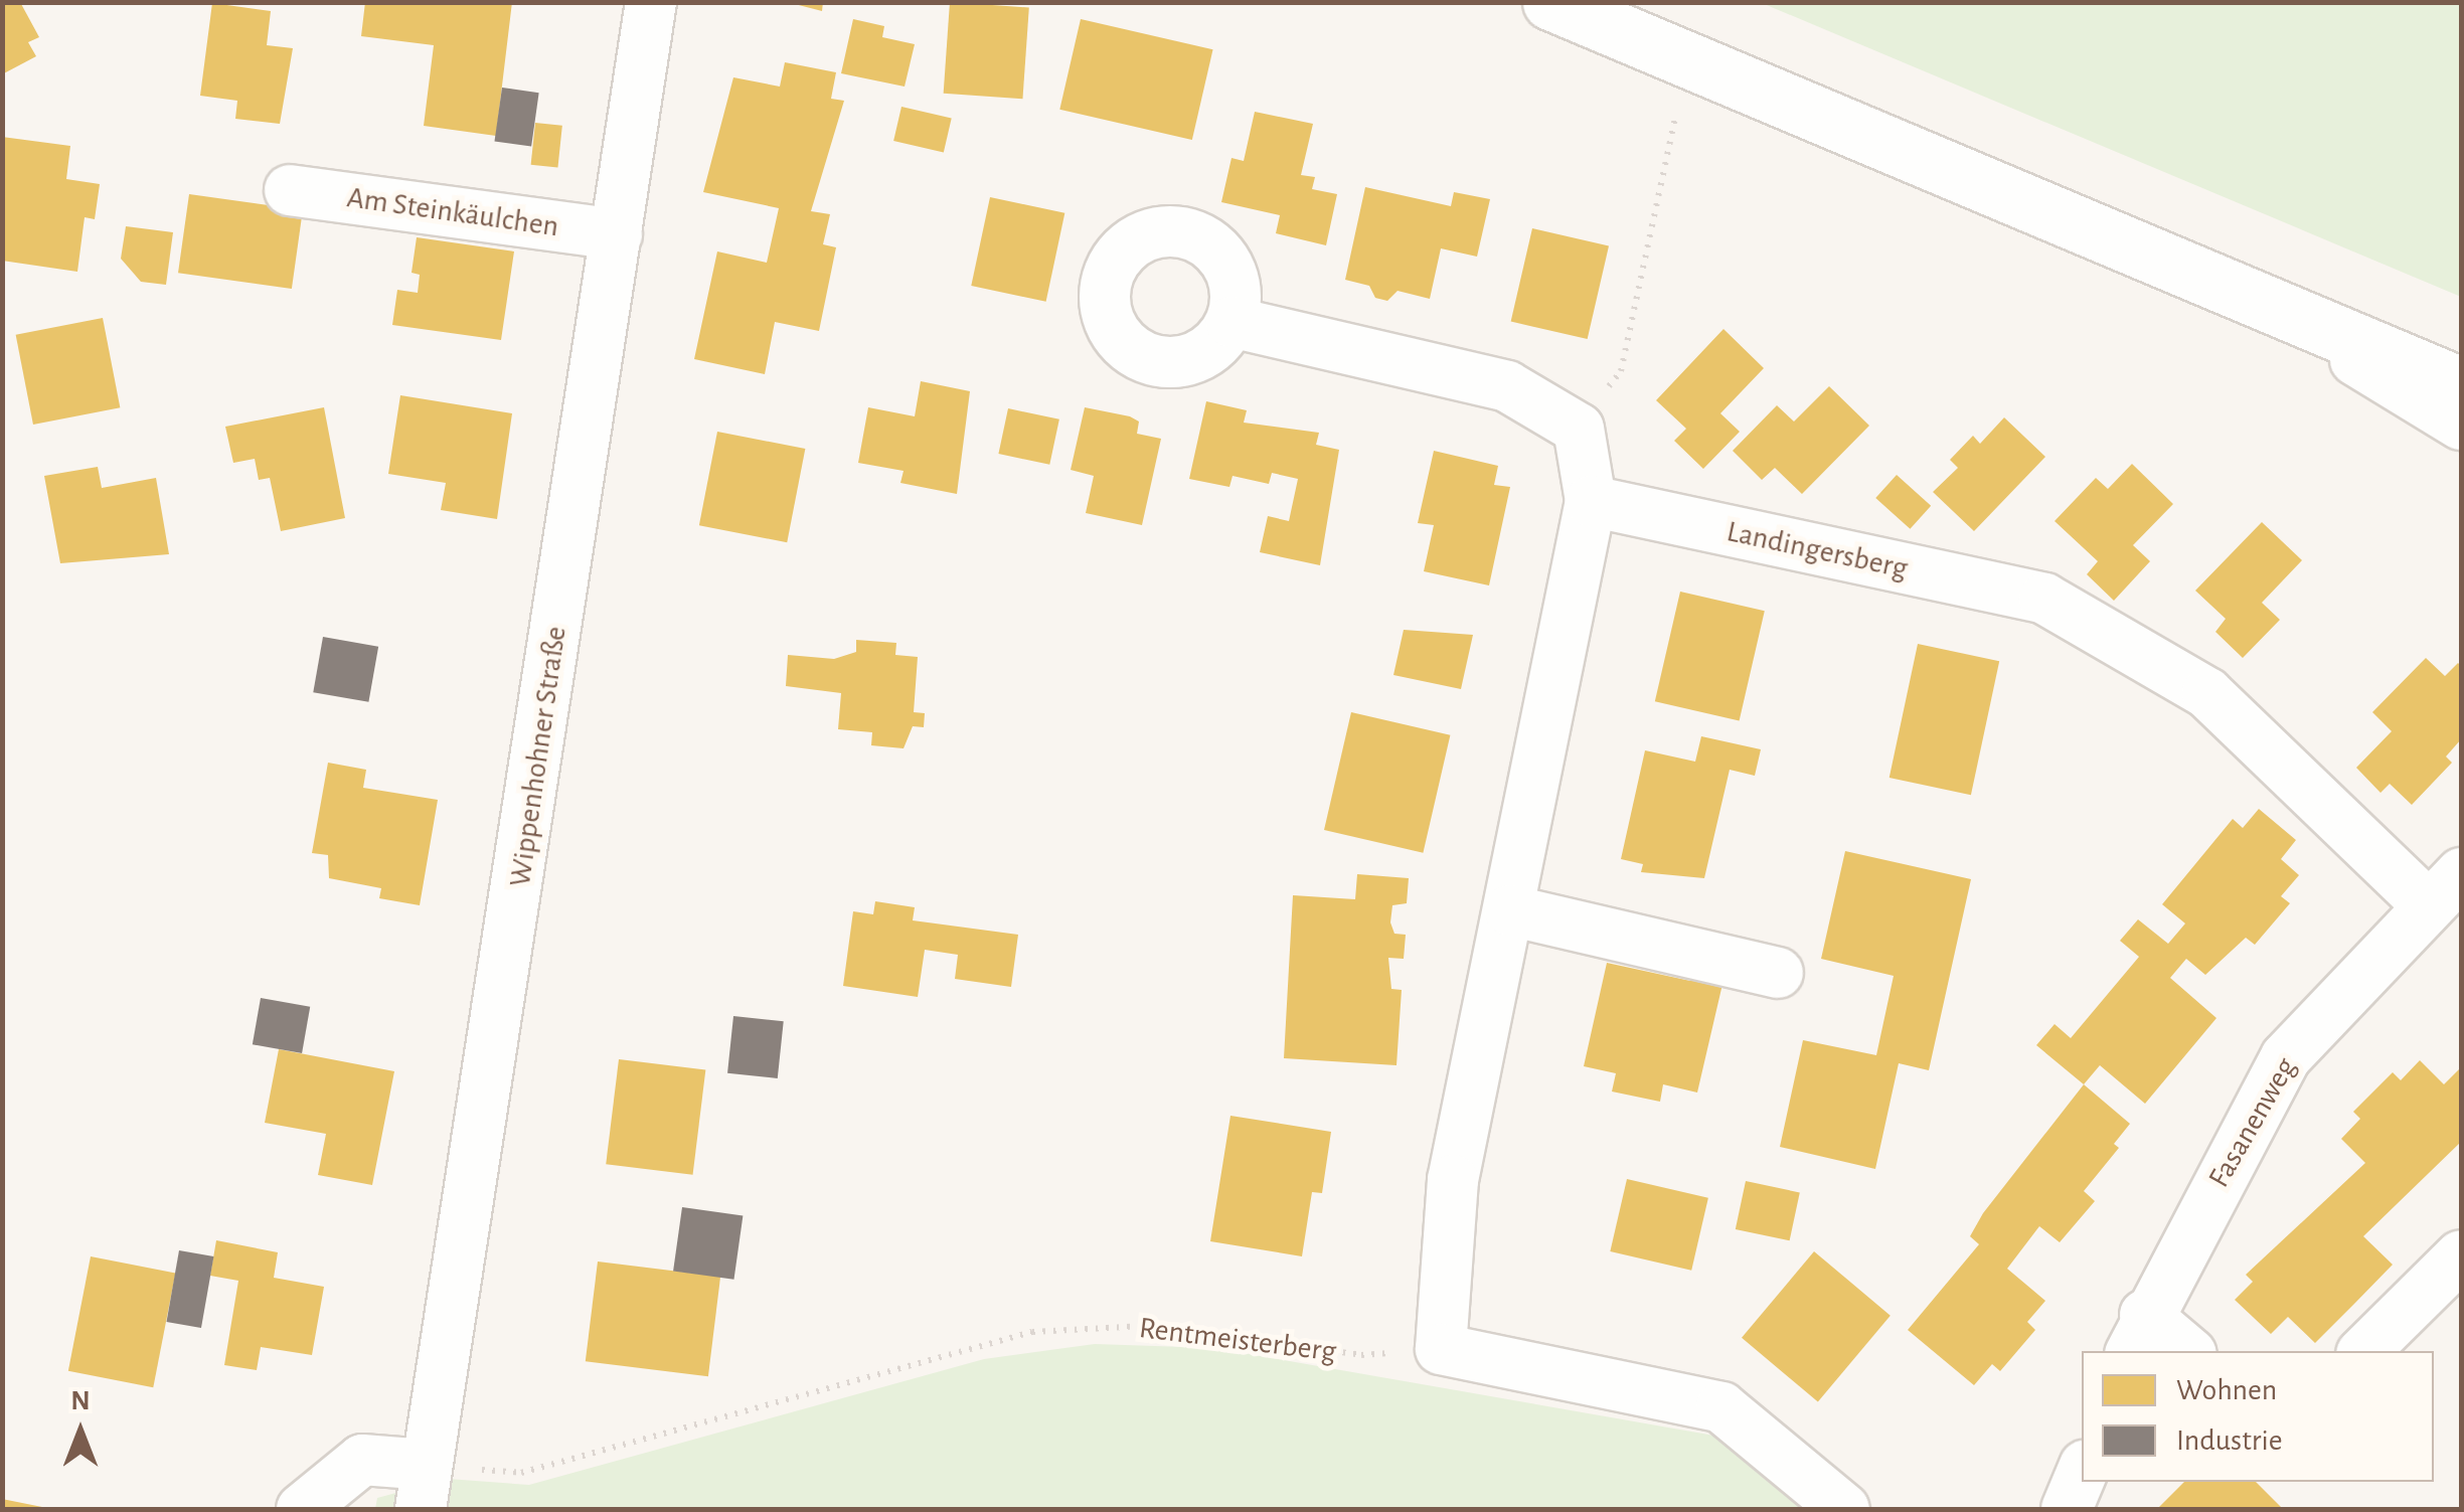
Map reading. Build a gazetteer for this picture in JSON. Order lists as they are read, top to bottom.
{
  "streets": {
    "street": [
      "Am Steinkäulchen",
      "Landingersberg",
      "Wippenhohner Straße",
      "Fasanenweg"
    ],
    "path": ["Rentmeisterberg"]
  },
  "crossings": [
    ["Am Steinkäulchen", "Wippenhohner Straße"],
    ["Landingersberg", "Fasanenweg"],
    ["Wippenhohner Straße", "Rentmeisterberg"]
  ],
  "legend": ["Wohnen", "Industrie"],
  "north": "top"
}
